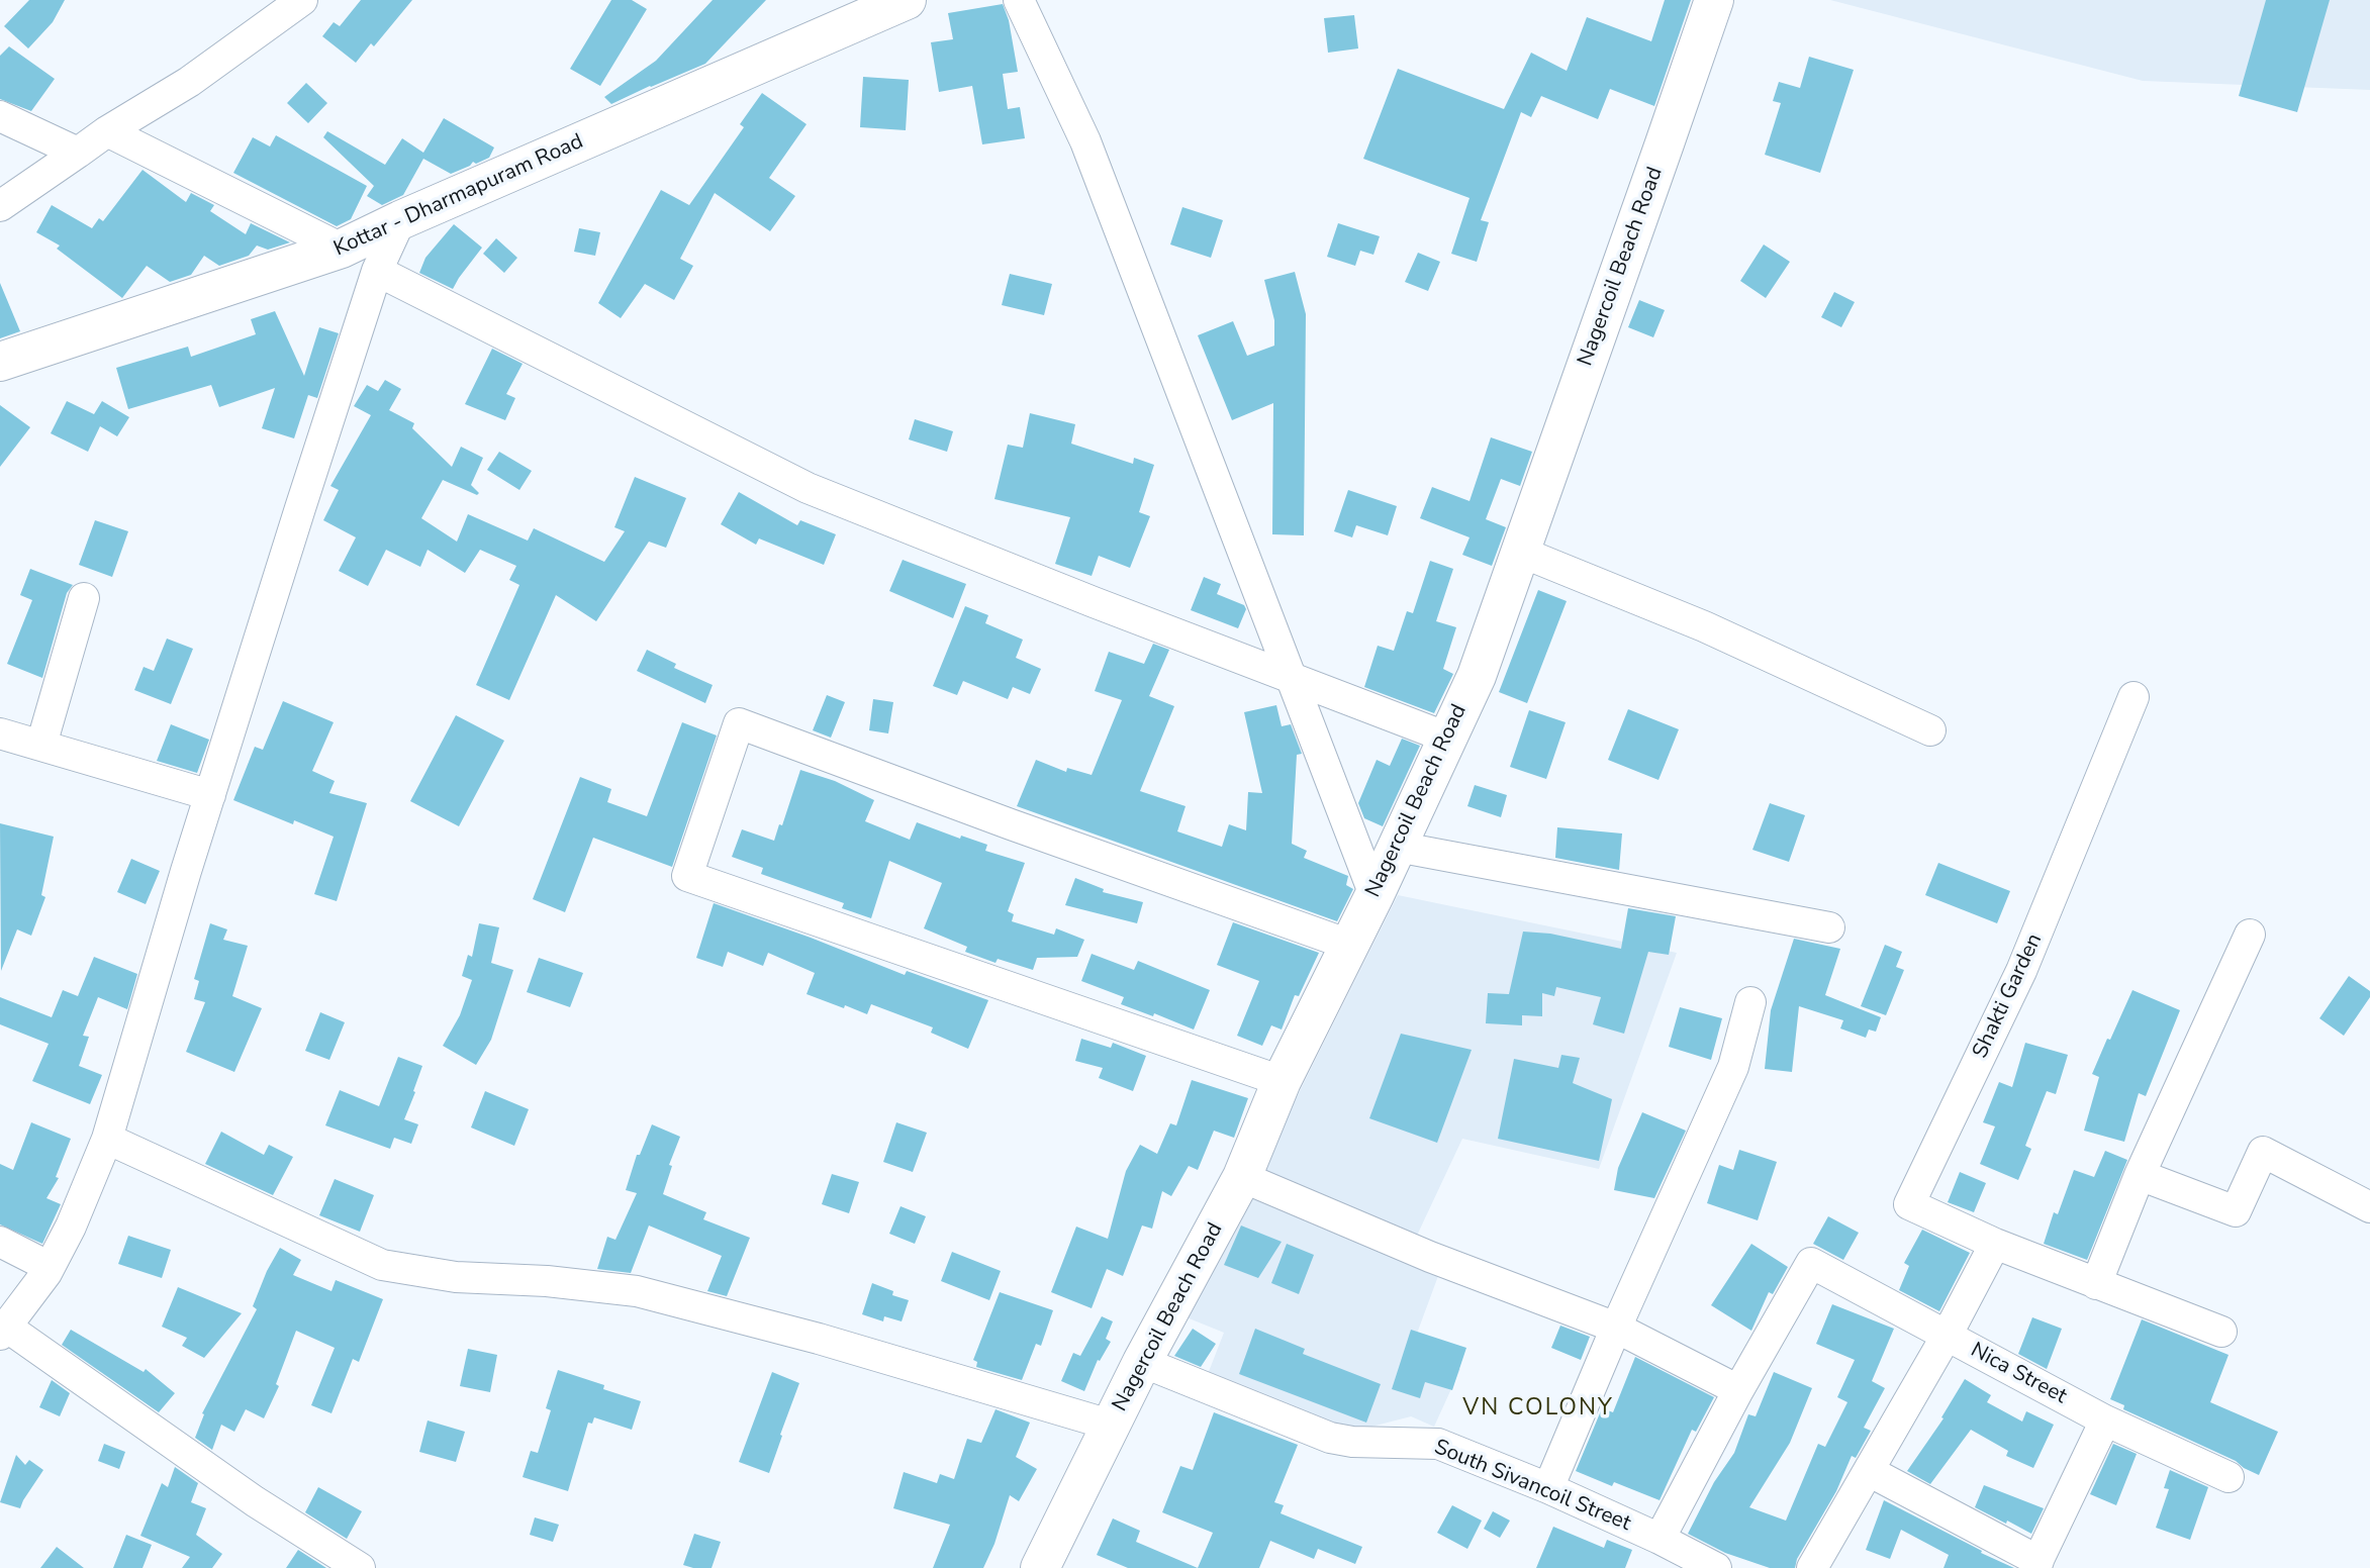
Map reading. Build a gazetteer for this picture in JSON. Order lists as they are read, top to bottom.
{
  "streets": {
    "main road": ["Kottar - Dharmapuram Road", "Nagercoil Beach Road"],
    "street": ["Shakti Garden", "Nica Street", "South Sivancoil Street"]
  },
  "crossings": [
    ["Nagercoil Beach Road", "South Sivancoil Street"]
  ],
  "districts": ["VN COLONY"]
}
